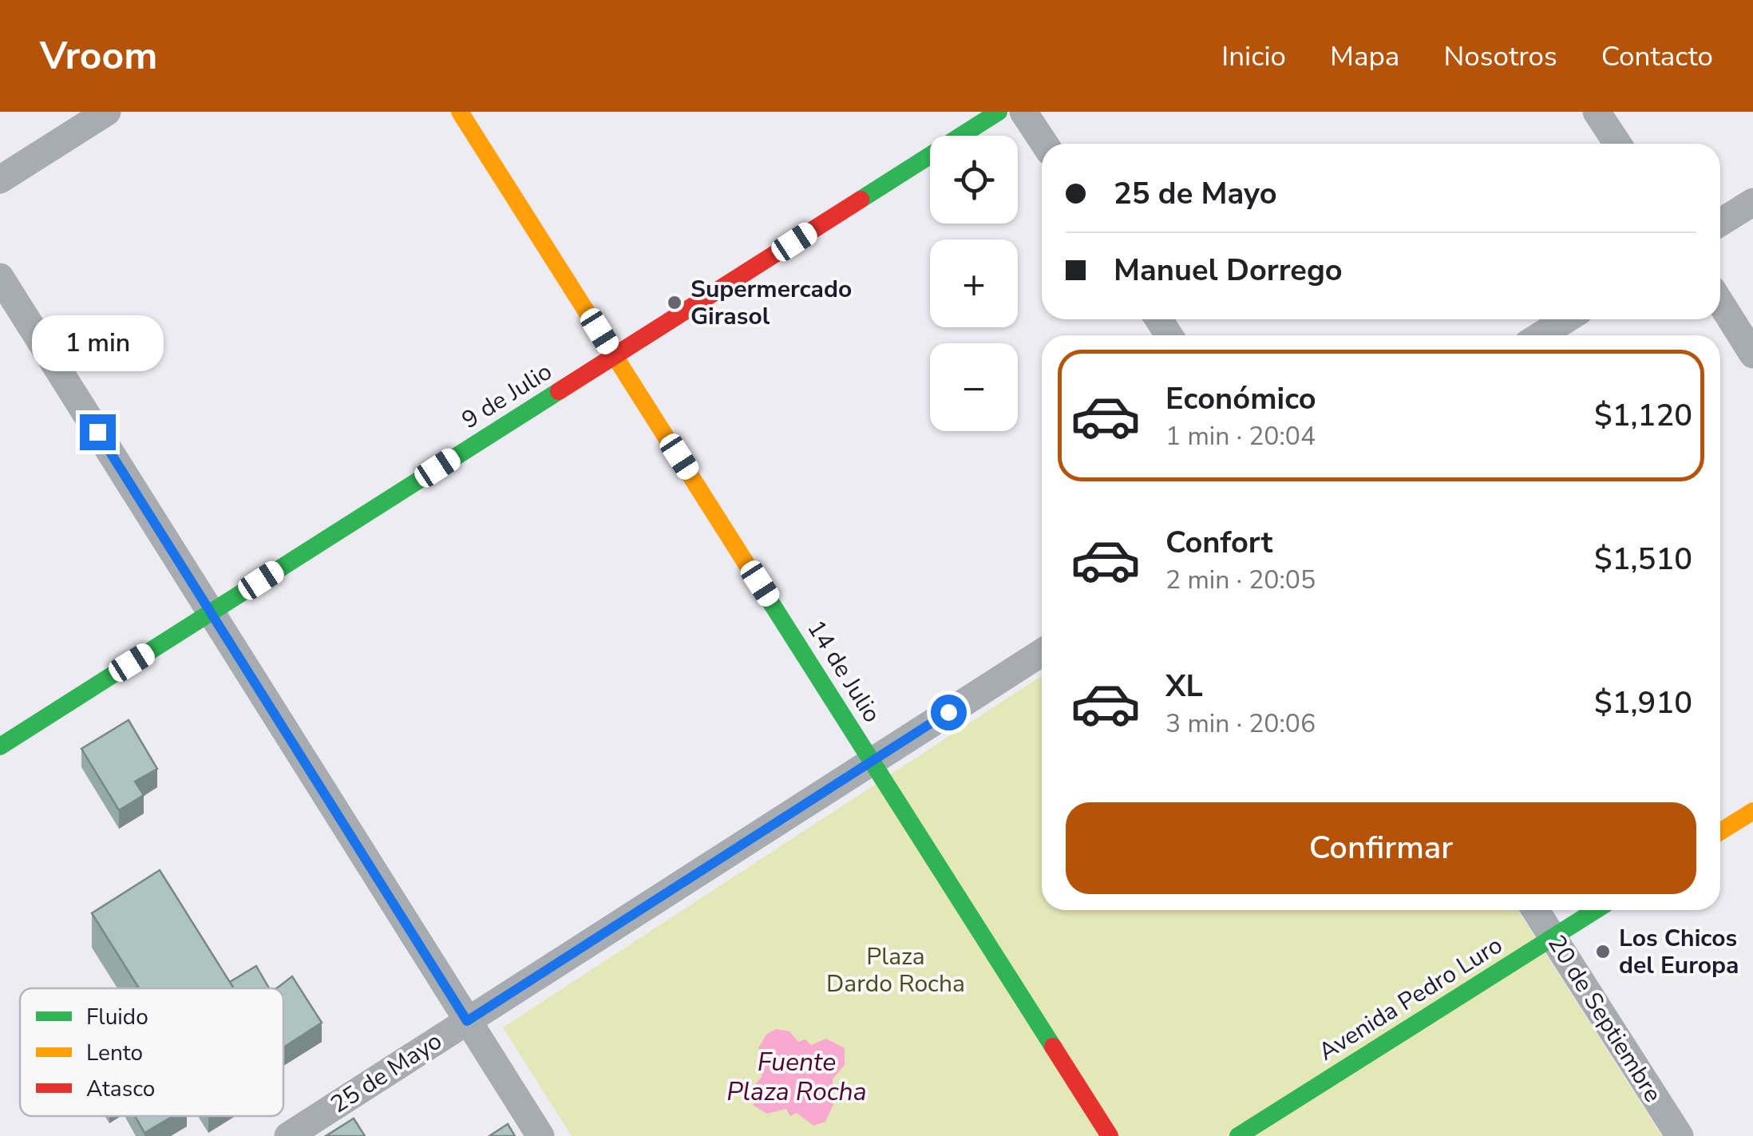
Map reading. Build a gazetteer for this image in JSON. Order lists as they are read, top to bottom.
{
  "streets": {
    "street": [
      "9 de Julio",
      "14 de Julio",
      "Avenida Pedro Luro",
      "20 de Septiembre",
      "25 de Mayo"
    ]
  },
  "crossings": [
    ["9 de Julio", "14 de Julio"],
    ["14 de Julio", "25 de Mayo"],
    ["Avenida Pedro Luro", "20 de Septiembre"]
  ],
  "water": ["Fuente Plaza Rocha"],
  "parks": ["Plaza Dardo Rocha"],
  "places": ["Supermercado Girasol", "Los Chicos del Europa"],
  "legend": ["Fluido", "Lento", "Atasco"],
  "page": {
    "header": "Vroom",
    "nav": [
      "Inicio",
      "Mapa",
      "Nosotros",
      "Contacto"
    ],
    "map_buttons": ["+", "−"],
    "banner": ["25 de Mayo", "Manuel Dorrego"],
    "bubble": "1 min",
    "list": [
      {
        "name": "Económico",
        "note": "1 min · 20:04",
        "value": "$1,120"
      },
      {
        "name": "Confort",
        "note": "2 min · 20:05",
        "value": "$1,510"
      },
      {
        "name": "XL",
        "note": "3 min · 20:06",
        "value": "$1,910"
      }
    ],
    "buttons": "Confirmar"
  }
}
